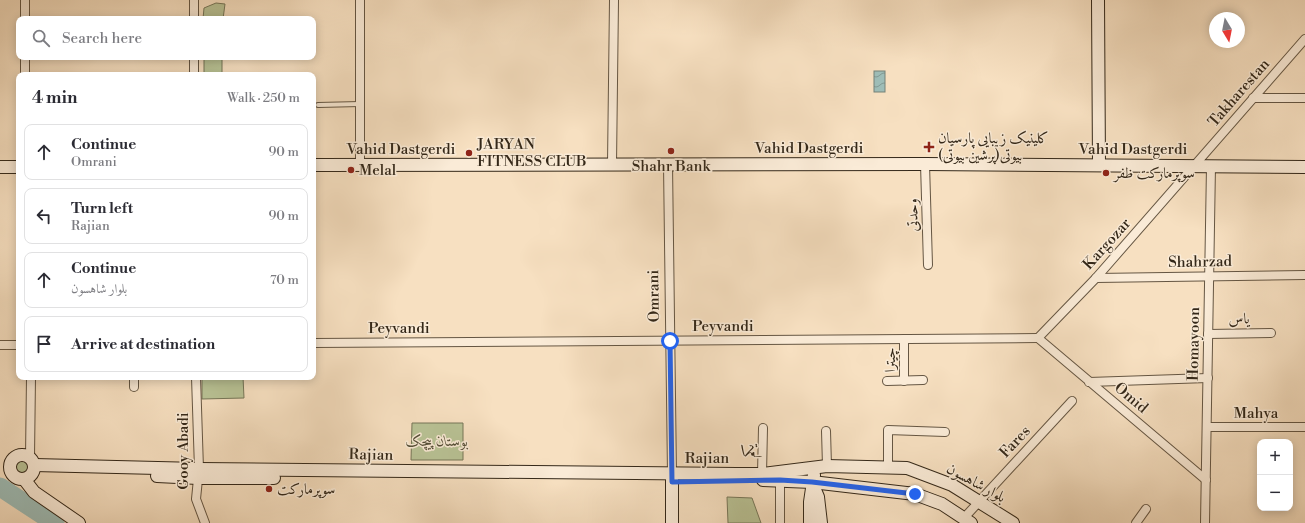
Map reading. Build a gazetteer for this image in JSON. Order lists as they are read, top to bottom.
{
  "streets": {
    "main road": [
      "Vahid Dastgerdi",
      "Omrani",
      "Rajian",
      "بلوار شاهسون"
    ],
    "street": [
      "Takharestan",
      "وحدتی",
      "Kargozar",
      "Shahrzad",
      "یاس",
      "Peyvandi",
      "Homayoon",
      "چیترا",
      "Omid",
      "Mahya",
      "Fares",
      "Gooy Abadi",
      "یکم"
    ]
  },
  "crossings": [
    ["Takharestan", "Vahid Dastgerdi"],
    ["Takharestan", "Kargozar"],
    ["Vahid Dastgerdi", "وحدتی"],
    ["Vahid Dastgerdi", "Kargozar"],
    ["Vahid Dastgerdi", "Omrani"],
    ["Vahid Dastgerdi", "Homayoon"],
    ["Kargozar", "Shahrzad"],
    ["Kargozar", "Peyvandi"],
    ["Kargozar", "Omid"],
    ["Shahrzad", "Homayoon"],
    ["Omrani", "Peyvandi"],
    ["Omrani", "Rajian"],
    ["یاس", "Homayoon"],
    ["Peyvandi", "چیترا"],
    ["Peyvandi", "Omid"],
    ["Homayoon", "Omid"],
    ["Homayoon", "Mahya"],
    ["Fares", "بلوار شاهسون"],
    ["Gooy Abadi", "Rajian"],
    ["یکم", "Rajian"],
    ["Rajian", "بلوار شاهسون"]
  ],
  "parks": ["بوستان پیچک"],
  "places": {
    "health": ["کلینیک زیبایی پارسیان بیوتی(پرشین بیوتی)"],
    "other": [
      "Shahr Bank",
      "JARYAN FITNESS CLUB",
      "Melal",
      "سوپرمارکت ظفر",
      "سوپرمارکت"
    ]
  },
  "north": "bottom",
  "page": {
    "search": "Search here",
    "heading": ["4 min", "Walk · 250 m"],
    "list": [
      ["Continue", "Omrani", "90 m"],
      ["Turn left", "Rajian", "90 m"],
      ["Continue", "بلوار شاهسون", "70 m"],
      "Arrive at destination"
    ],
    "map_buttons": ["+", "−"]
  }
}
